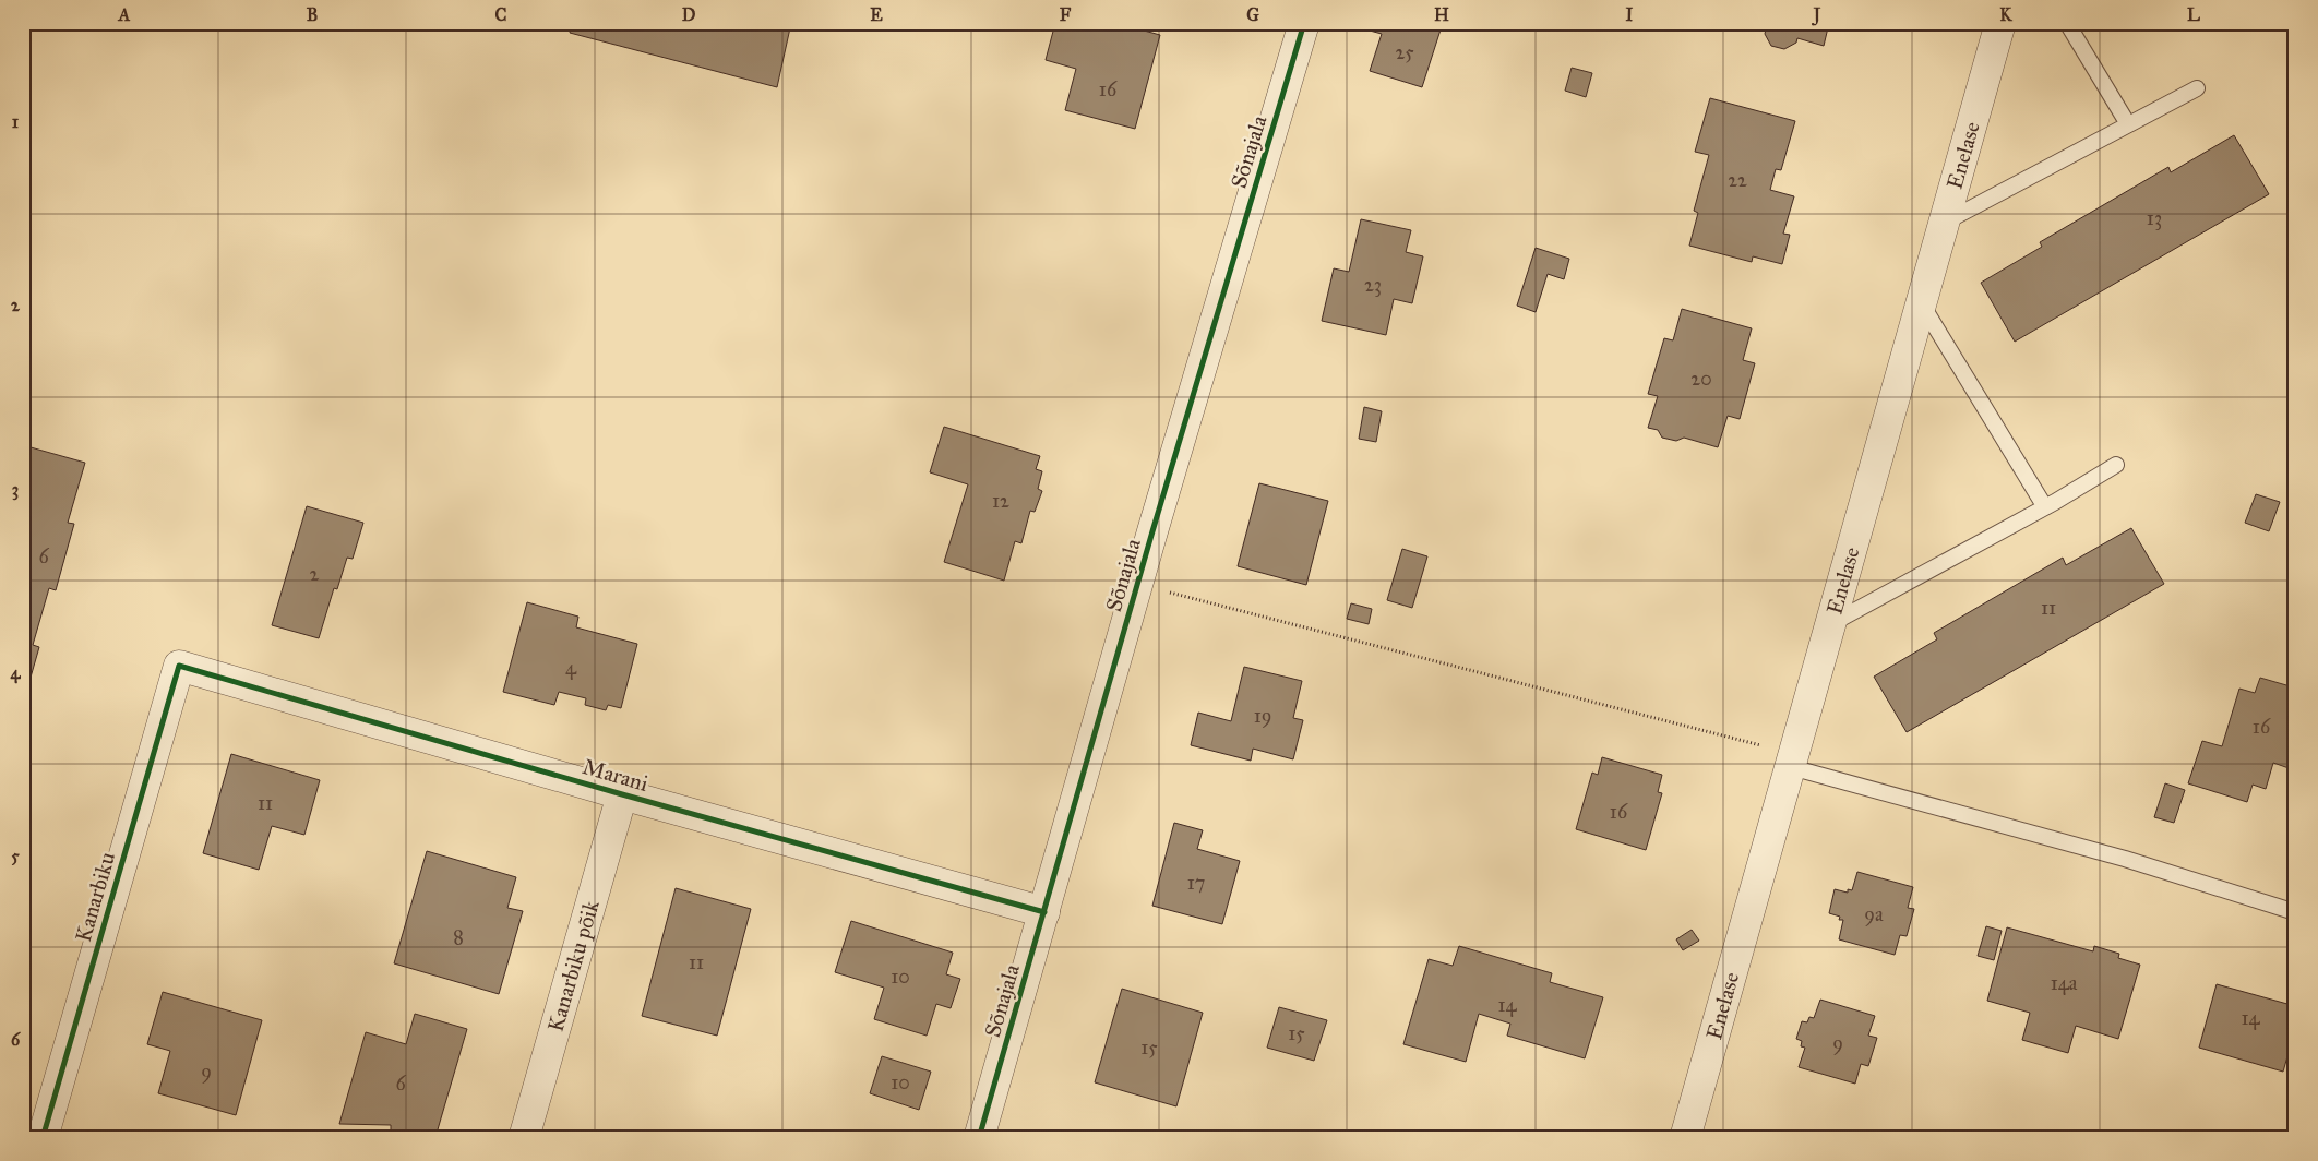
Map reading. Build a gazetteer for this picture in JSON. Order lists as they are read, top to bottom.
{
  "streets": {
    "street": [
      "Sõnajala",
      "Enelase",
      "Marani",
      "Kanarbiku",
      "Kanarbiku põik"
    ]
  },
  "crossings": [
    ["Sõnajala", "Marani"],
    ["Marani", "Kanarbiku"],
    ["Marani", "Kanarbiku põik"]
  ],
  "house_numbers": [
    "25",
    "16",
    "22",
    "13",
    "23",
    "20",
    "12",
    "6",
    "2",
    "11",
    "4",
    "19",
    "16",
    "11",
    "16",
    "17",
    "9a",
    "8",
    "11",
    "10",
    "14a",
    "14",
    "14",
    "15",
    "9",
    "15",
    "9",
    "10",
    "6"
  ],
  "grid": {
    "columns": [
      "A",
      "B",
      "C",
      "D",
      "E",
      "F",
      "G",
      "H",
      "I",
      "J",
      "K",
      "L"
    ],
    "rows": [
      "1",
      "2",
      "3",
      "4",
      "5",
      "6"
    ]
  }
}
